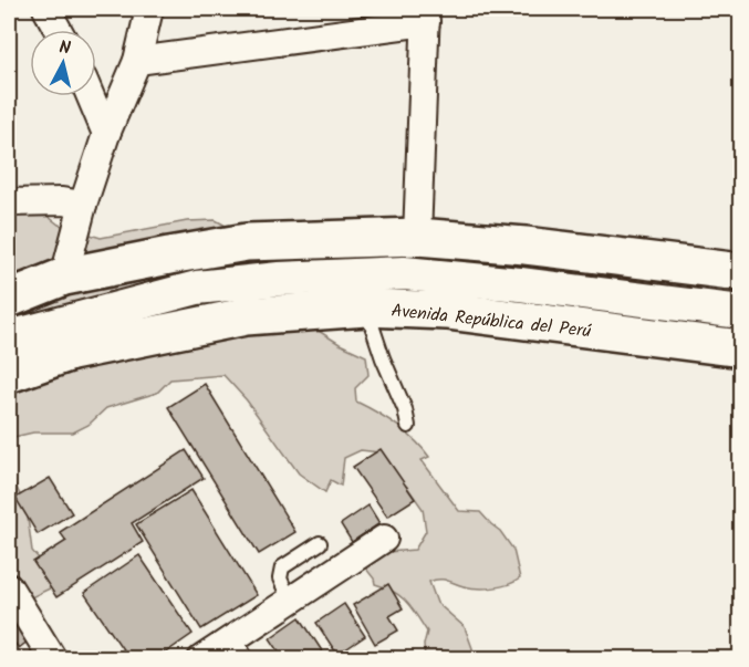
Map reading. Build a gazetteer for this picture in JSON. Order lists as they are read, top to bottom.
{
  "streets": {
    "highway": ["Avenida República del Perú"]
  },
  "north": "top"
}
